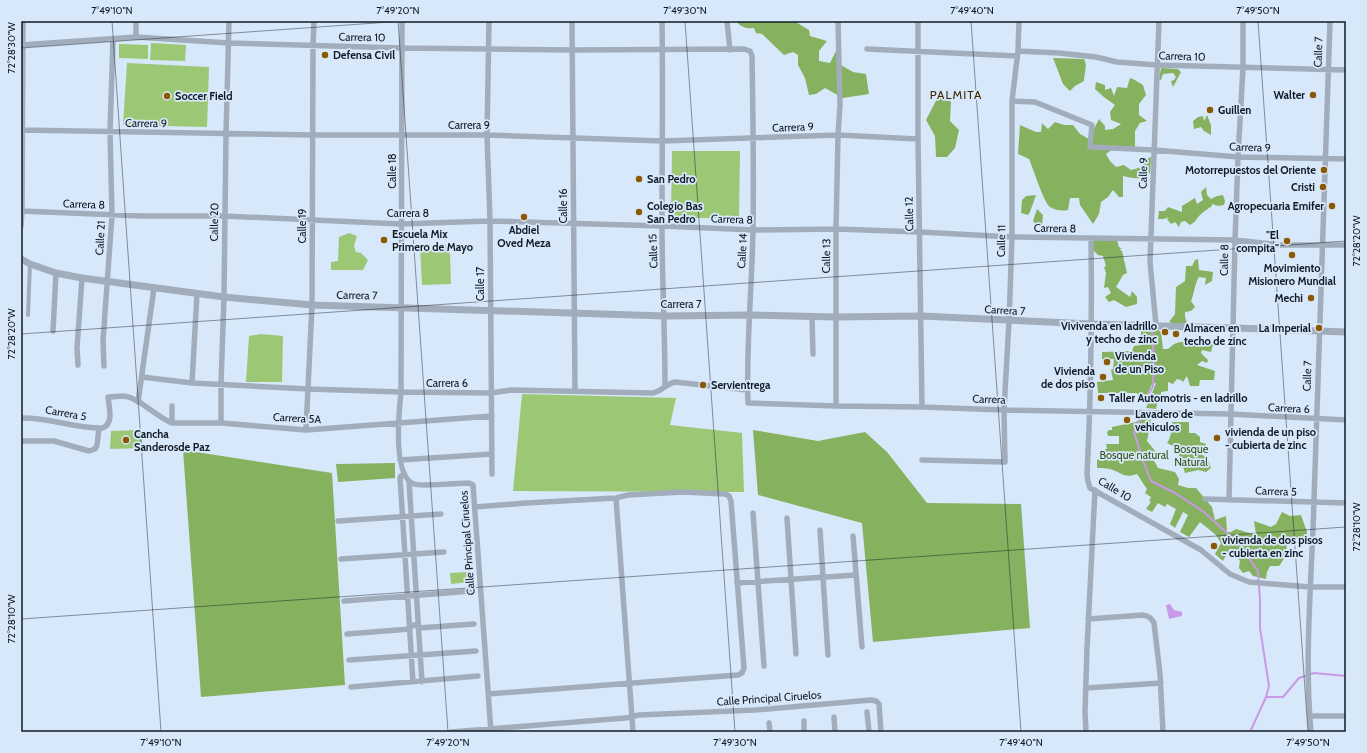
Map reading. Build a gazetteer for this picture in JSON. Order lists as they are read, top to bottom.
{
  "streets": {
    "street": [
      "Carrera 10",
      "Calle 7",
      "Carrera 9",
      "Calle 18",
      "Calle 9",
      "Carrera 8",
      "Calle 16",
      "Calle 12",
      "Calle 20",
      "Calle 19",
      "Calle 21",
      "Calle 11",
      "Calle 15",
      "Calle 14",
      "Calle 13",
      "Calle 8",
      "Calle 17",
      "Carrera 7",
      "Carrera 6",
      "Carrera",
      "Carrera 5",
      "Carrera 5A",
      "Calle 10",
      "Calle Principal Ciruelos"
    ]
  },
  "crossings": [
    ["Carrera 10", "Calle 7"],
    ["Carrera 10", "Calle 18"],
    ["Carrera 10", "Calle 9"],
    ["Carrera 10", "Calle 16"],
    ["Carrera 10", "Calle 12"],
    ["Carrera 10", "Calle 20"],
    ["Carrera 10", "Calle 19"],
    ["Carrera 10", "Calle 21"],
    ["Carrera 10", "Calle 11"],
    ["Carrera 10", "Calle 15"],
    ["Carrera 10", "Calle 14"],
    ["Carrera 10", "Calle 8"],
    ["Carrera 10", "Calle 17"],
    ["Calle 7", "Carrera 9"],
    ["Calle 7", "Carrera 8"],
    ["Calle 7", "Carrera 7"],
    ["Calle 7", "Carrera 6"],
    ["Calle 7", "Carrera 5"],
    ["Calle 7", "Calle 10"],
    ["Carrera 9", "Calle 18"],
    ["Carrera 9", "Calle 9"],
    ["Carrera 9", "Calle 16"],
    ["Carrera 9", "Calle 12"],
    ["Carrera 9", "Calle 20"],
    ["Carrera 9", "Calle 19"],
    ["Carrera 9", "Calle 21"],
    ["Carrera 9", "Calle 11"],
    ["Carrera 9", "Calle 15"],
    ["Carrera 9", "Calle 14"],
    ["Carrera 9", "Calle 13"],
    ["Carrera 9", "Calle 8"],
    ["Carrera 9", "Calle 17"],
    ["Calle 18", "Carrera 8"],
    ["Calle 18", "Carrera 7"],
    ["Calle 18", "Carrera 6"],
    ["Calle 9", "Carrera 8"],
    ["Calle 9", "Carrera 7"],
    ["Carrera 8", "Calle 16"],
    ["Carrera 8", "Calle 12"],
    ["Carrera 8", "Calle 20"],
    ["Carrera 8", "Calle 19"],
    ["Carrera 8", "Calle 21"],
    ["Carrera 8", "Calle 11"],
    ["Carrera 8", "Calle 15"],
    ["Carrera 8", "Calle 14"],
    ["Carrera 8", "Calle 13"],
    ["Carrera 8", "Calle 8"],
    ["Carrera 8", "Calle 17"],
    ["Carrera 8", "Calle 10"],
    ["Calle 16", "Carrera 7"],
    ["Calle 16", "Carrera 6"],
    ["Calle 12", "Carrera 7"],
    ["Calle 12", "Carrera"],
    ["Calle 20", "Carrera 7"],
    ["Calle 20", "Carrera 6"],
    ["Calle 20", "Carrera 5A"],
    ["Calle 19", "Carrera 7"],
    ["Calle 19", "Carrera 6"],
    ["Calle 19", "Carrera 5A"],
    ["Calle 21", "Carrera 7"],
    ["Calle 11", "Carrera 7"],
    ["Calle 11", "Carrera"],
    ["Calle 15", "Carrera 7"],
    ["Calle 15", "Carrera 6"],
    ["Calle 14", "Carrera 7"],
    ["Calle 14", "Carrera 6"],
    ["Calle 14", "Carrera"],
    ["Calle 13", "Carrera 7"],
    ["Calle 13", "Carrera"],
    ["Calle 8", "Carrera 7"],
    ["Calle 8", "Carrera 6"],
    ["Calle 8", "Carrera"],
    ["Calle 8", "Carrera 5"],
    ["Calle 17", "Carrera 7"],
    ["Calle 17", "Carrera 6"],
    ["Calle 17", "Carrera 5A"],
    ["Carrera 7", "Calle 10"],
    ["Carrera 6", "Carrera"],
    ["Carrera", "Calle 10"],
    ["Carrera 5", "Carrera 5A"]
  ],
  "districts": ["PALMITA"],
  "parks": ["Bosque Natural", "Bosque natural"],
  "places": [
    "Defensa Civil",
    "Walter",
    "Soccer Field",
    "Guillen",
    "Motorrepuestos del Oriente",
    "San Pedro",
    "Cristi",
    "Agropecuaria Emifer",
    "Colegio Bas San Pedro",
    "Abdiel Oved Meza",
    "Escuela Mix Primero de Mayo",
    "\"El compita\"",
    "Movimiento Misionero Mundial",
    "Mechi",
    "La Imperial",
    "Vivivenda en ladrillo y techo de zinc",
    "Almacen en techo de zinc",
    "Vivienda de un Piso",
    "Vivienda de dos piso",
    "Servientrega",
    "Taller Automotris - en ladrillo",
    "Lavadero de vehiculos",
    "vivienda de un piso - cubierta de zinc",
    "Cancha Sanderosde Paz",
    "vivienda de dos pisos - cubierta en zinc"
  ],
  "coordinates": [
    "7°49'10\"N",
    "7°49'20\"N",
    "7°49'30\"N",
    "7°49'40\"N",
    "7°49'50\"N",
    "72°28'30\"W",
    "72°28'20\"W",
    "72°28'10\"W"
  ]
}
